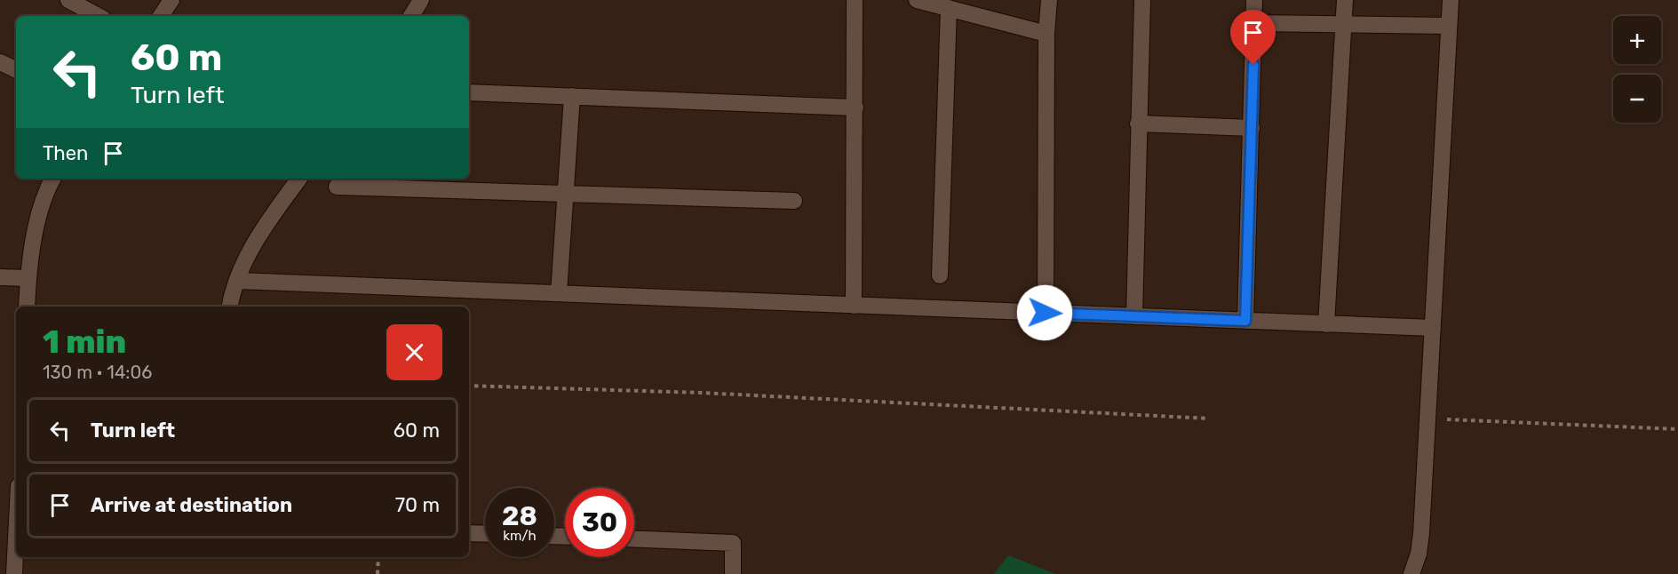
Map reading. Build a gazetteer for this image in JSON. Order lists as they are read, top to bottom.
{
  "page": {
    "map_buttons": ["+", "−"],
    "turn": ["60 m", "Turn left"],
    "then": "Then",
    "heading": ["1 min", "130 m · 14:06"],
    "list": [
      {
        "name": "Turn left",
        "value": "60 m"
      },
      {
        "name": "Arrive at destination",
        "value": "70 m"
      }
    ],
    "speed": "28 km/h",
    "limit": "30"
  }
}
